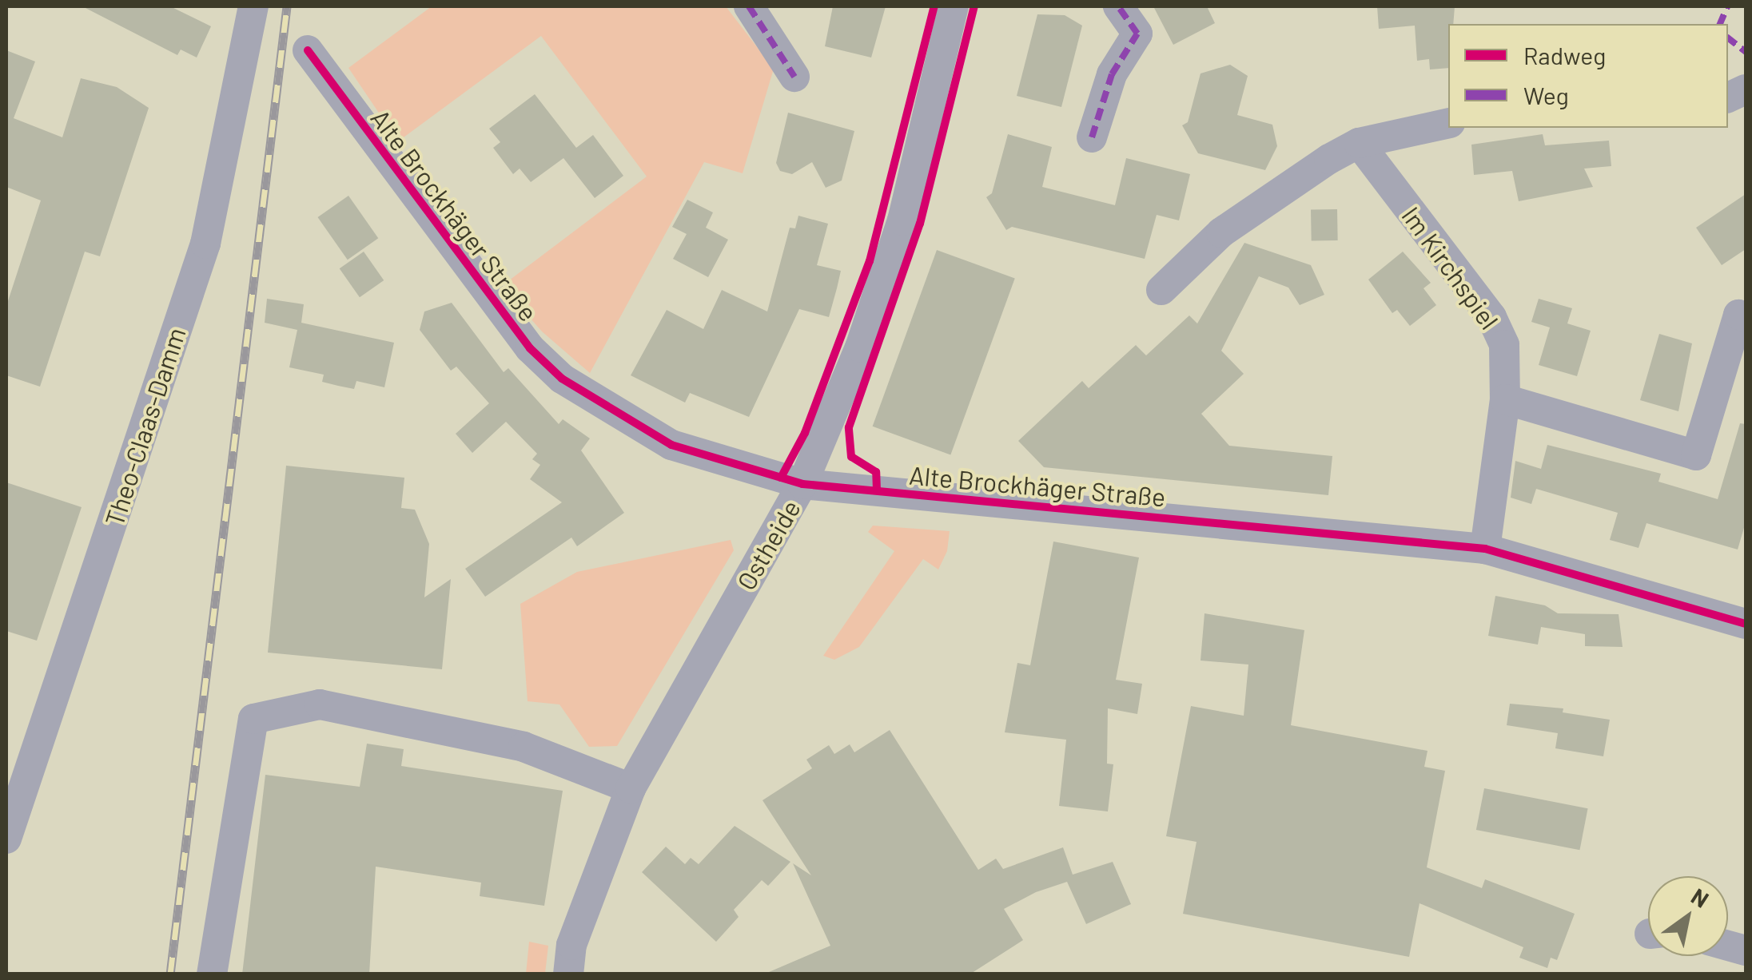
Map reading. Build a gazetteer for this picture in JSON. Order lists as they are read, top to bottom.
{
  "streets": {
    "street": [
      "Alte Brockhäger Straße",
      "Im Kirchspiel",
      "Theo-Claas-Damm",
      "Ostheide"
    ]
  },
  "crossings": [
    ["Alte Brockhäger Straße", "Im Kirchspiel"],
    ["Alte Brockhäger Straße", "Ostheide"]
  ],
  "legend": ["Radweg", "Weg"],
  "north": "top right"
}
